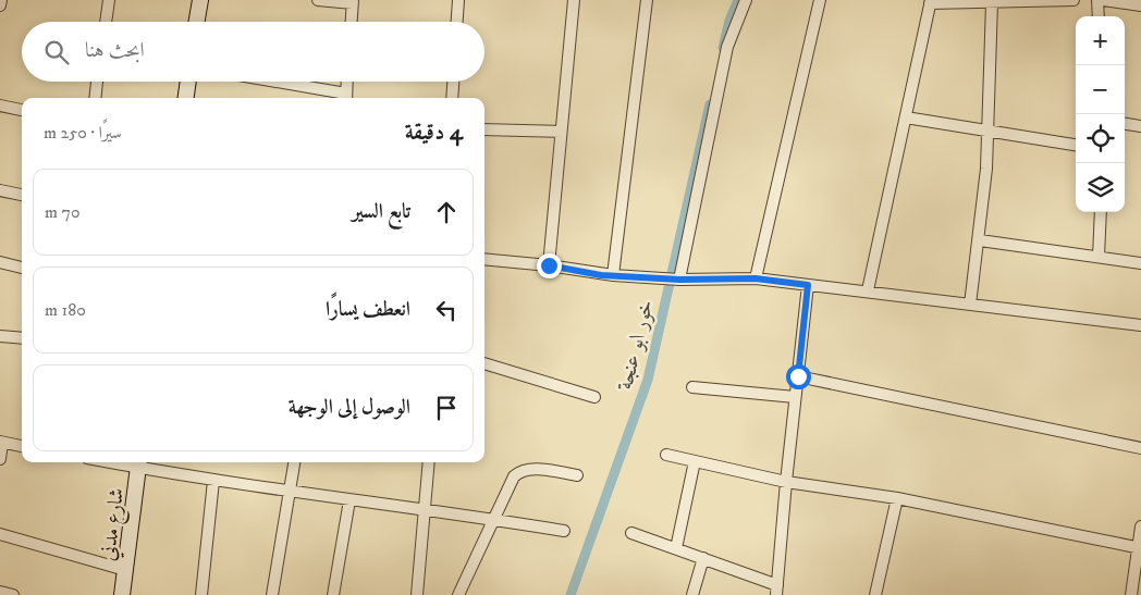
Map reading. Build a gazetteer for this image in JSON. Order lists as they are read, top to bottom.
{
  "streets": {
    "street": ["شارع مدني"]
  },
  "water": ["خور ابو عنجة"],
  "page": {
    "map_buttons": ["+", "−"],
    "search": "ابحث هنا",
    "heading": ["4 دقيقة", "سيرًا · 250 m"],
    "list": [
      ["تابع السير", "70 m"],
      ["انعطف يسارًا", "180 m"],
      "الوصول إلى الوجهة"
    ]
  }
}
